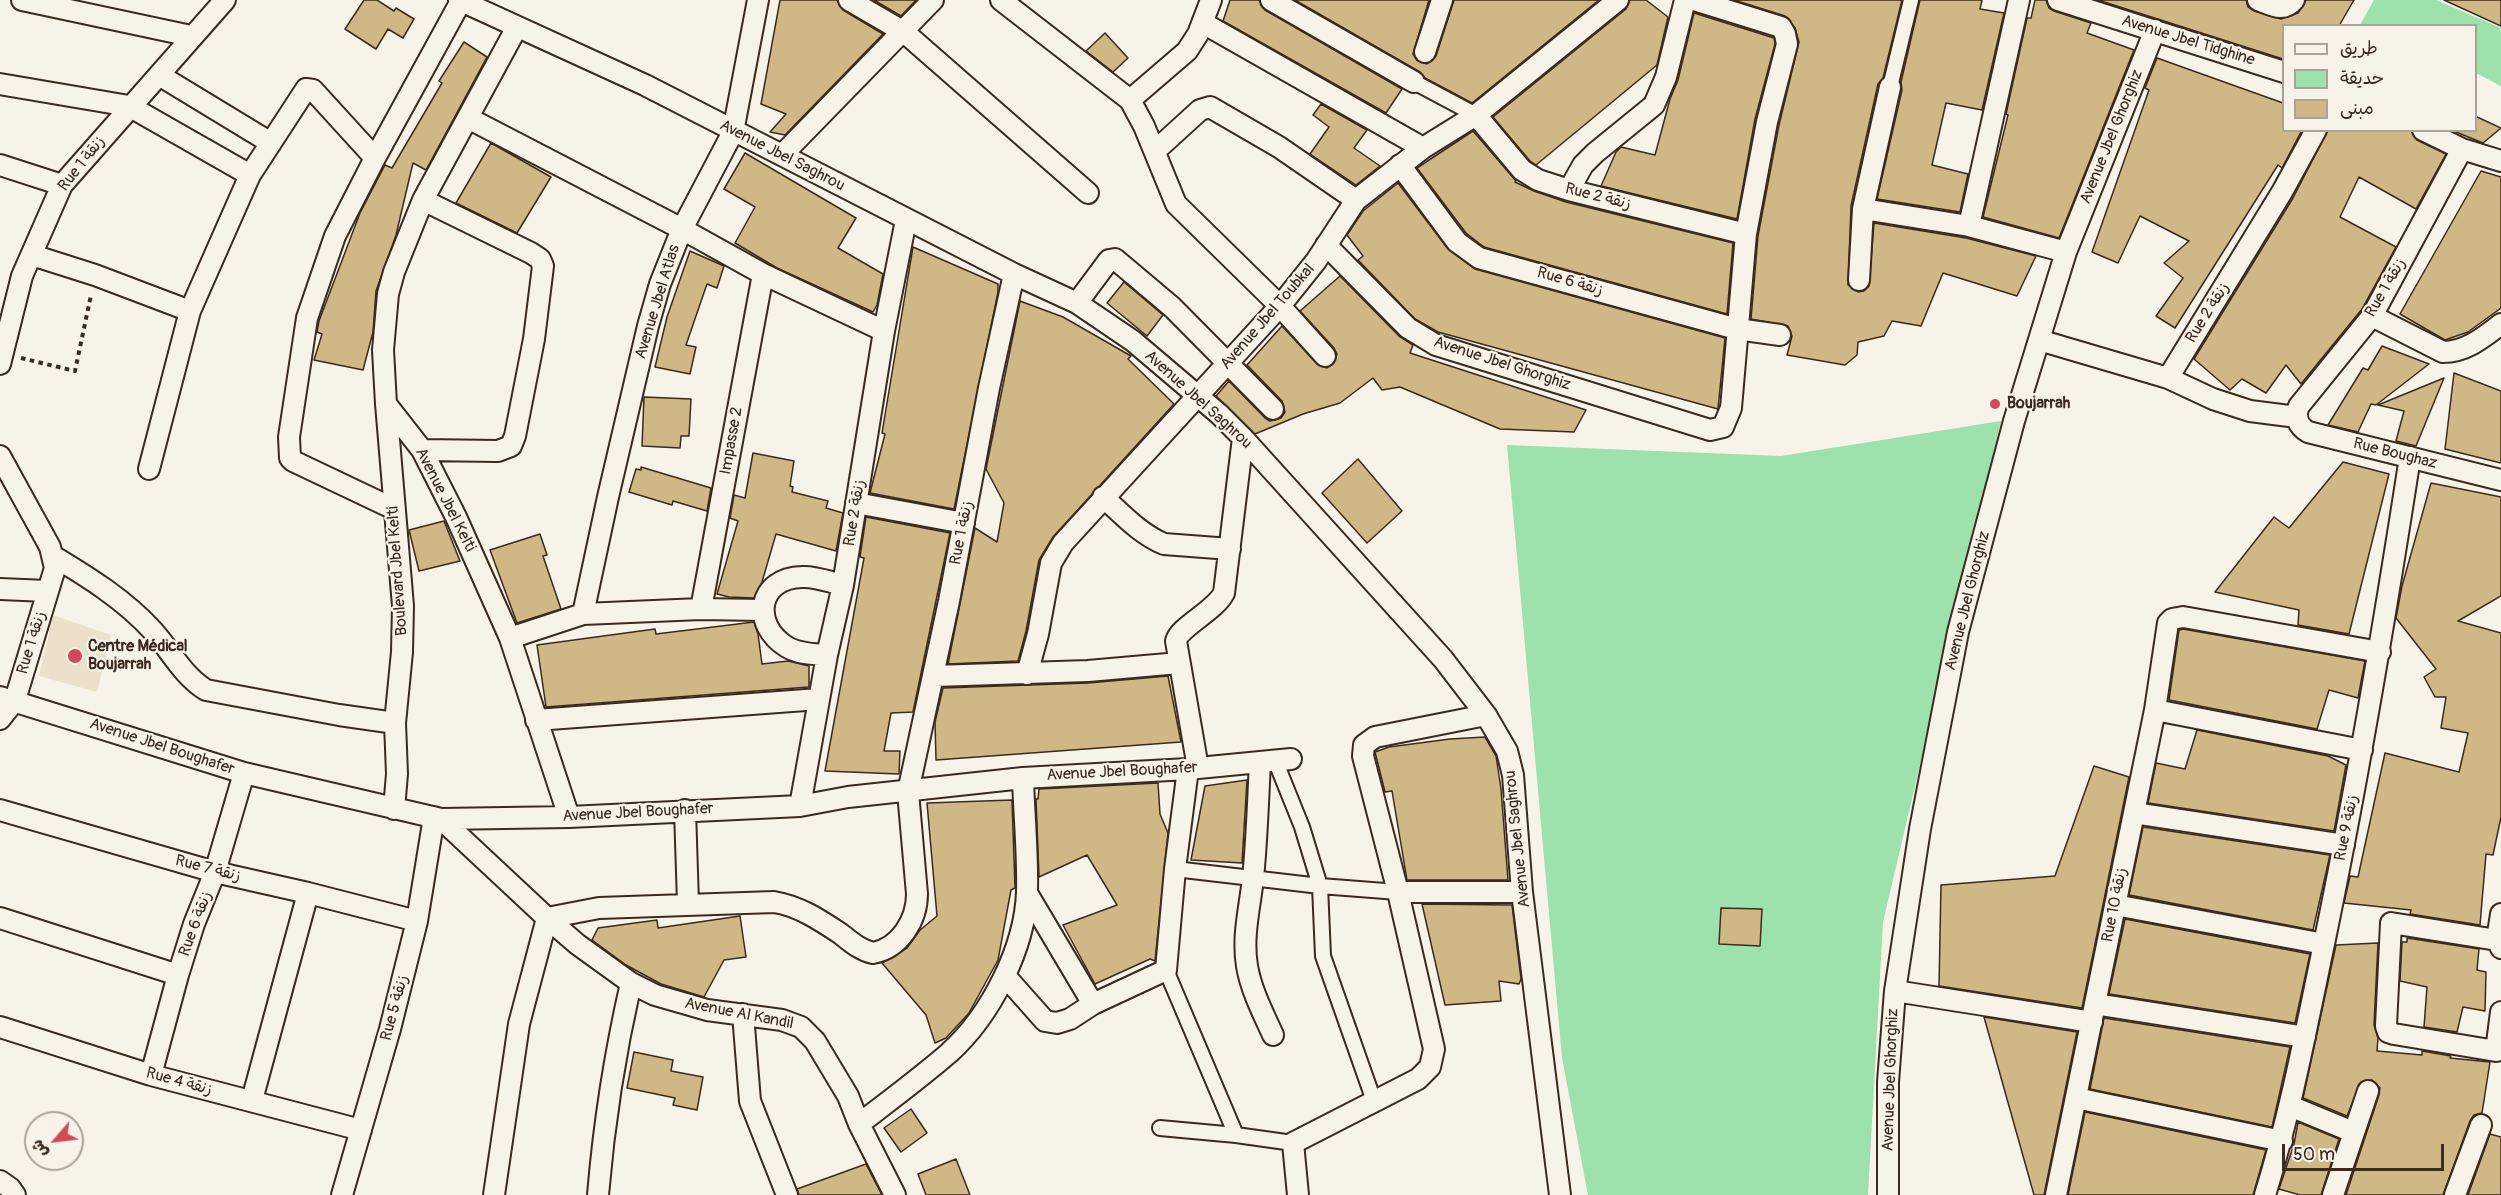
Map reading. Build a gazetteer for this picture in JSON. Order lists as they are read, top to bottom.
{
  "streets": {
    "street": [
      "Avenue Jbel Tidghine",
      "Avenue Jbel Ghorghiz",
      "Avenue Jbel Saghrou",
      "Rue 1 زنقة",
      "Rue 2 زنقة",
      "Rue 6 زنقة",
      "Avenue Jbel Atlas",
      "Avenue Jbel Toubkal",
      "Impasse 2",
      "Rue Boughaz",
      "Avenue Jbel Kelti",
      "Boulevard Jbel Kelti",
      "Avenue Jbel Boughafer",
      "Rue 9 زنقة",
      "Rue 7 زنقة",
      "Rue 10 زنقة",
      "Rue 5 زنقة",
      "Avenue Al Kandil",
      "Rue 4 زنقة"
    ]
  },
  "crossings": [
    ["Avenue Jbel Tidghine", "Avenue Jbel Ghorghiz"],
    ["Avenue Jbel Ghorghiz", "Rue 6 زنقة"],
    ["Avenue Jbel Ghorghiz", "Avenue Jbel Toubkal"],
    ["Avenue Jbel Saghrou", "Rue 1 زنقة"],
    ["Avenue Jbel Saghrou", "Rue 2 زنقة"],
    ["Avenue Jbel Saghrou", "Avenue Jbel Atlas"],
    ["Avenue Jbel Saghrou", "Avenue Jbel Toubkal"],
    ["Rue 1 زنقة", "Rue Boughaz"],
    ["Rue 1 زنقة", "Avenue Jbel Boughafer"],
    ["Rue 2 زنقة", "Avenue Jbel Toubkal"],
    ["Rue 2 زنقة", "Avenue Jbel Boughafer"],
    ["Rue 6 زنقة", "Avenue Jbel Toubkal"],
    ["Rue 6 زنقة", "Avenue Jbel Boughafer"],
    ["Rue 6 زنقة", "Rue 7 زنقة"],
    ["Rue 6 زنقة", "Rue 4 زنقة"],
    ["Rue Boughaz", "Rue 9 زنقة"],
    ["Avenue Jbel Kelti", "Boulevard Jbel Kelti"],
    ["Avenue Jbel Kelti", "Avenue Jbel Boughafer"],
    ["Boulevard Jbel Kelti", "Avenue Jbel Boughafer"],
    ["Avenue Jbel Boughafer", "Rue 5 زنقة"],
    ["Avenue Jbel Boughafer", "Avenue Al Kandil"],
    ["Rue 9 زنقة", "Rue 10 زنقة"],
    ["Rue 7 زنقة", "Rue 5 زنقة"],
    ["Rue 5 زنقة", "Avenue Al Kandil"],
    ["Rue 5 زنقة", "Rue 4 زنقة"]
  ],
  "places": ["Boujarrah", "Centre Médical Boujarrah"],
  "legend": ["طريق", "حديقة", "مبنى"],
  "scale_bar": "50 m",
  "north": "bottom left"
}
